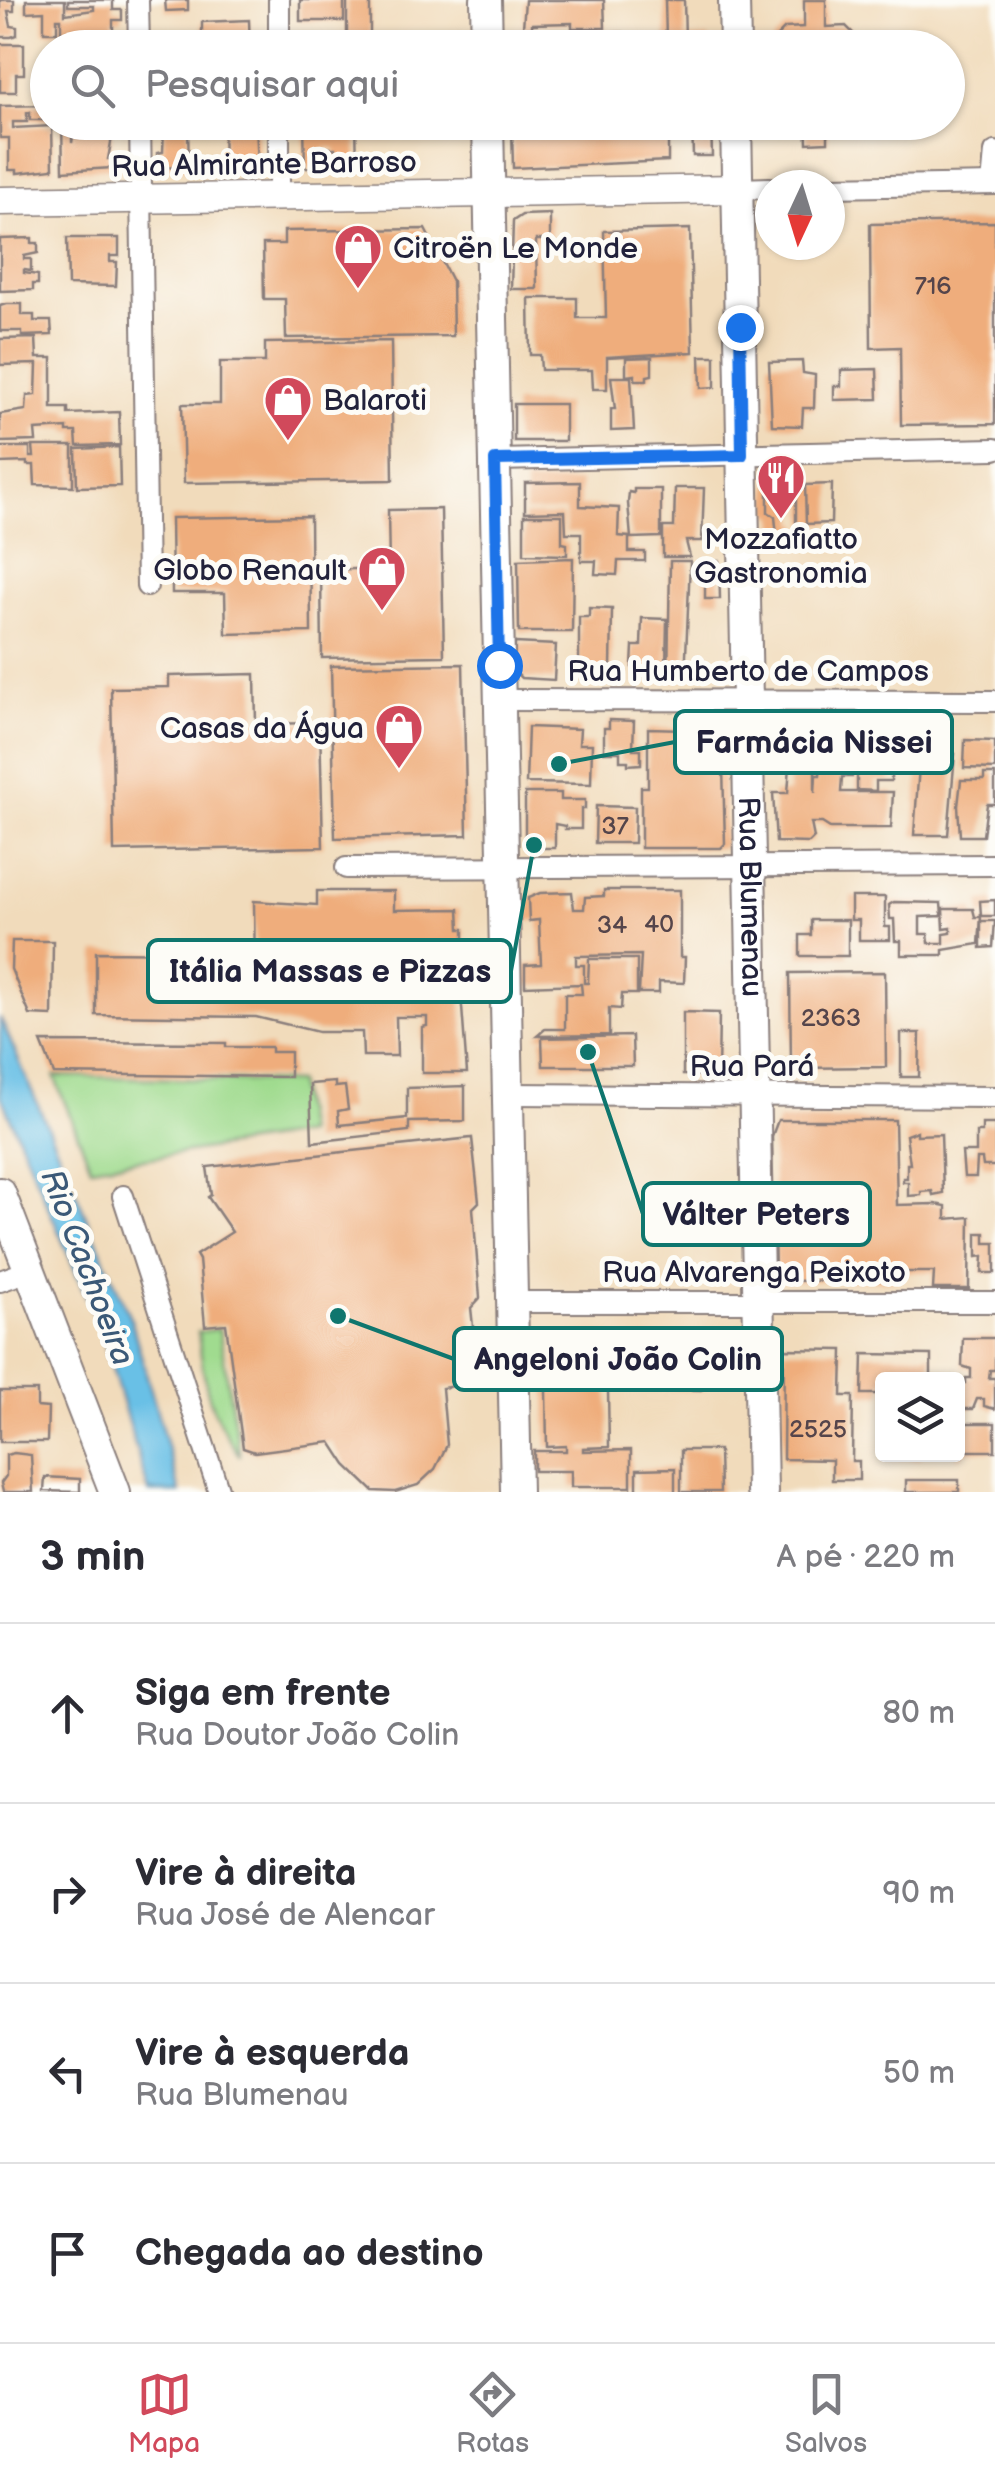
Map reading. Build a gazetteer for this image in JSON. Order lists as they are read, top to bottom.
{
  "streets": {
    "main road": ["Rua Blumenau"],
    "street": [
      "Rua Almirante Barroso",
      "Rua Humberto de Campos",
      "Rua Pará",
      "Rua Alvarenga Peixoto"
    ]
  },
  "crossings": [
    ["Rua Almirante Barroso", "Rua Blumenau"],
    ["Rua Humberto de Campos", "Rua Blumenau"],
    ["Rua Blumenau", "Rua Pará"],
    ["Rua Blumenau", "Rua Alvarenga Peixoto"]
  ],
  "water": ["Rio Cachoeira"],
  "places": {
    "shop": [
      "Citroën Le Monde",
      "Balaroti",
      "Globo Renault",
      "Casas da Água"
    ],
    "restaurant": ["Mozzafiatto Gastronomia"],
    "other": [
      "Farmácia Nissei",
      "Itália Massas e Pizzas",
      "Válter Peters",
      "Angeloni João Colin"
    ]
  },
  "house_numbers": [
    "716",
    "37",
    "40",
    "34",
    "2363",
    "2525"
  ],
  "north": "bottom",
  "page": {
    "search": "Pesquisar aqui",
    "heading": ["3 min", "A pé · 220 m"],
    "list": [
      ["Siga em frente", "Rua Doutor João Colin", "80 m"],
      ["Vire à direita", "Rua José de Alencar", "90 m"],
      ["Vire à esquerda", "Rua Blumenau", "50 m"],
      "Chegada ao destino"
    ],
    "nav": ["Mapa", "Rotas", "Salvos"]
  }
}
